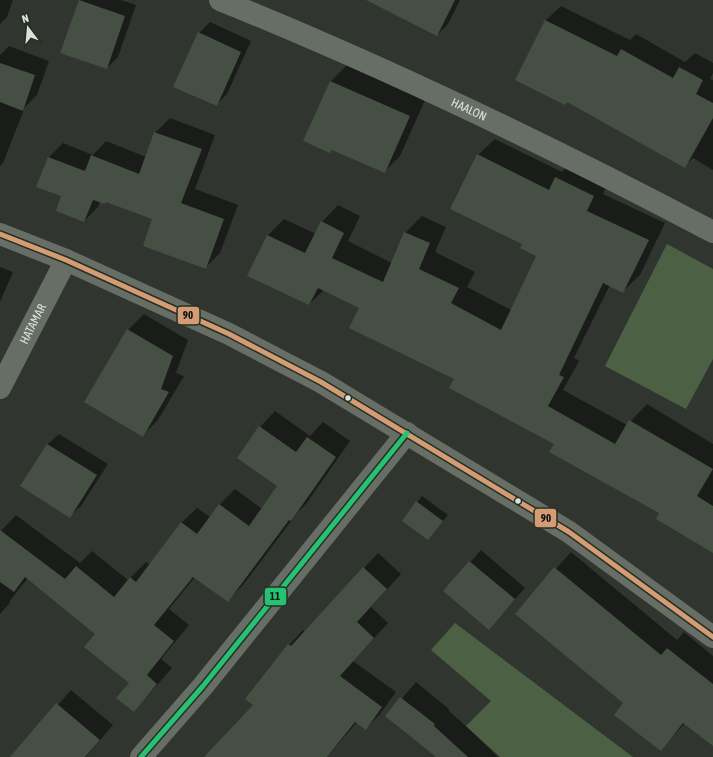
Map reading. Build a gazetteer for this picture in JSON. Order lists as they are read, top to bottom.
{
  "streets": {
    "street": ["HAALON", "HATAMAR"]
  },
  "lines": ["transit line 90", "transit line 11"],
  "north": "top"
}
